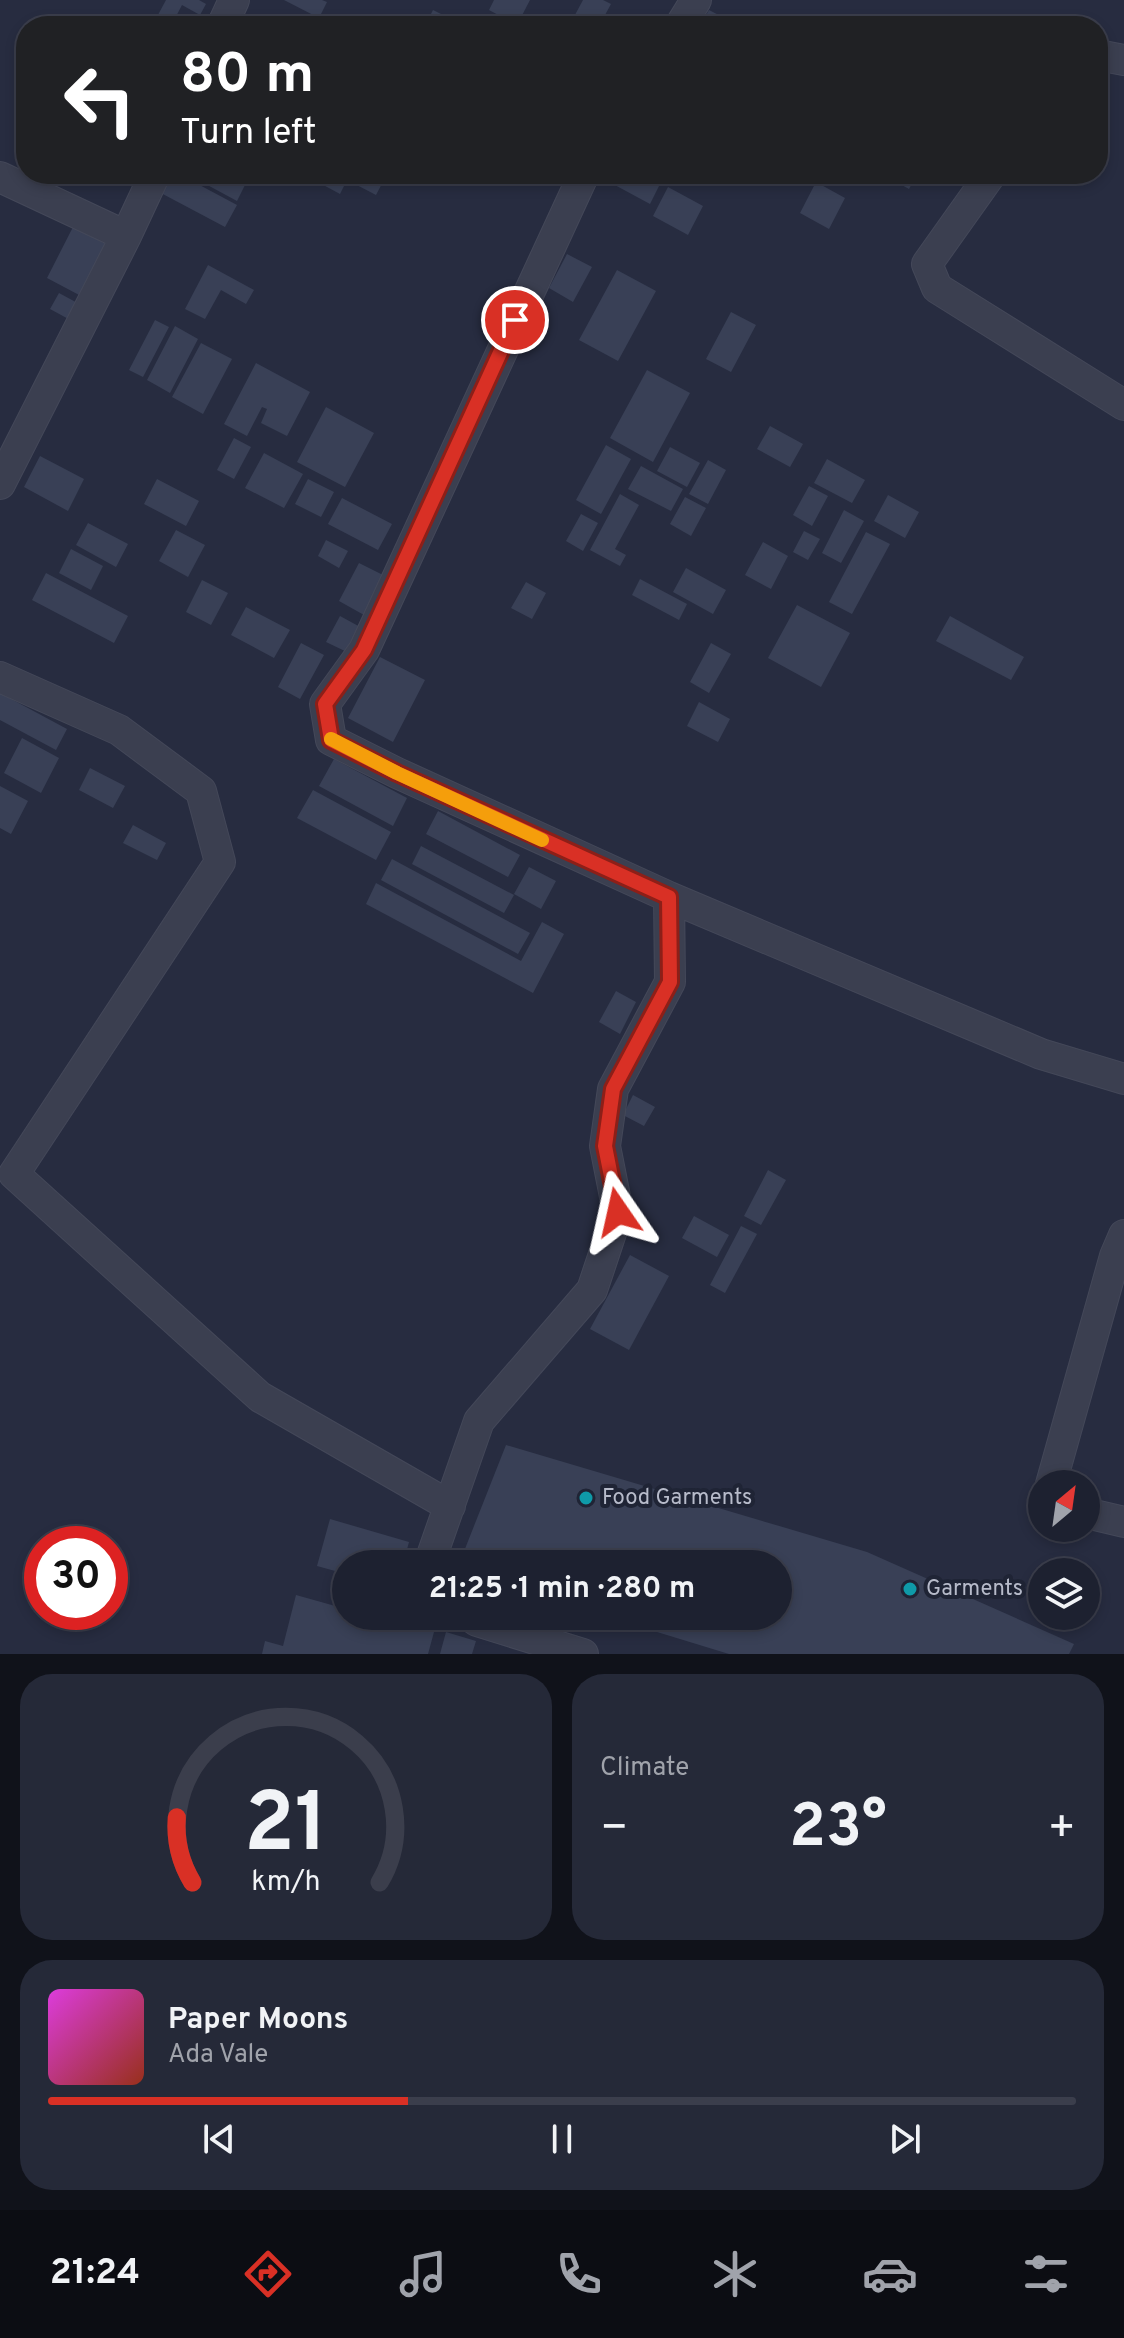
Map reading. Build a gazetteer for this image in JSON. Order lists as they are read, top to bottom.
{
  "places": ["Food Garments", "Garments"],
  "north": "top right",
  "page": {
    "turn": ["80 m", "Turn left"],
    "limit": "30",
    "trip": "21:25 · 1 min · 280 m",
    "tile": "Climate",
    "heat": ["−", "23°", "+"],
    "song": ["Paper Moons", "Ada Vale"],
    "tabs": "21:24",
    "gauge": ["21", "km/h"]
  }
}
